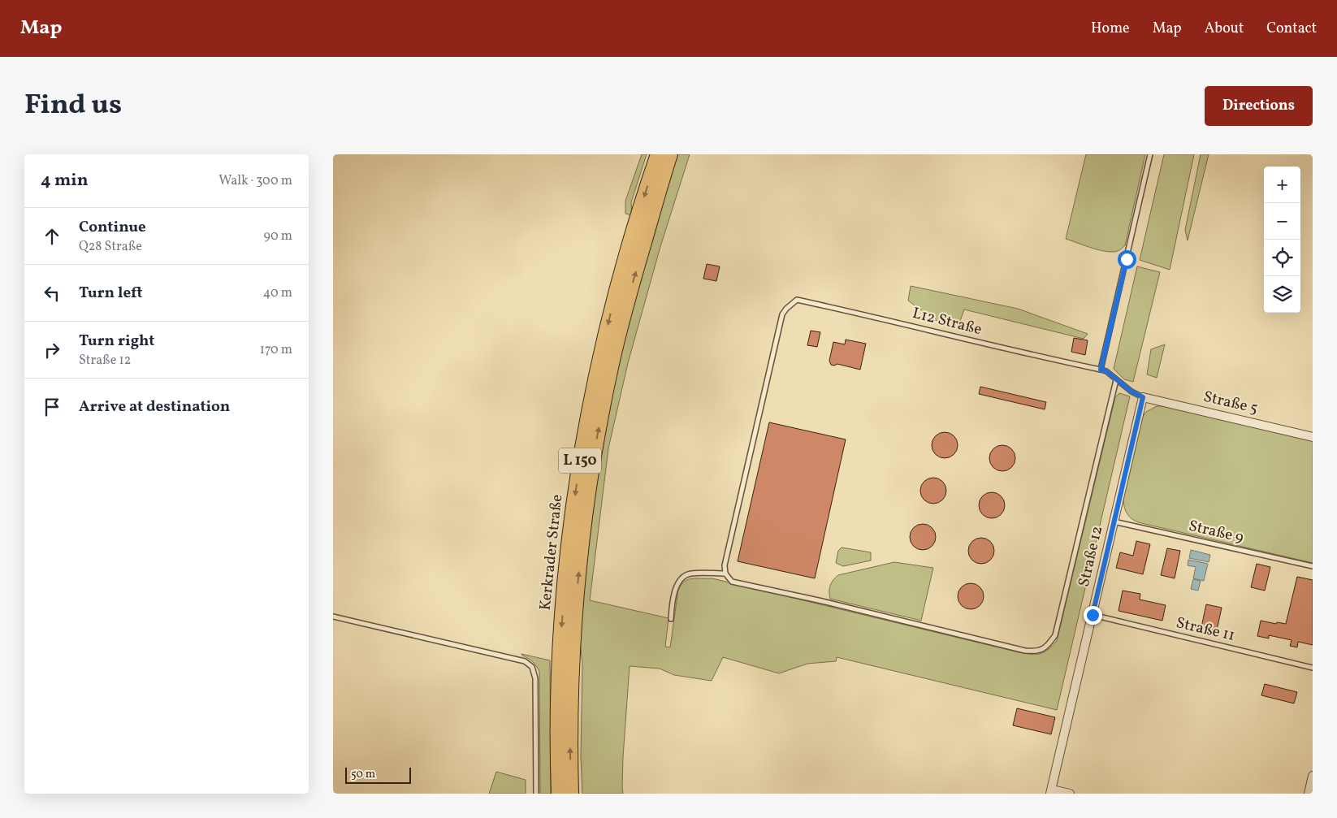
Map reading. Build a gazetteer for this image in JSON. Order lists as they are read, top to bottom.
{
  "streets": {
    "highway": ["L 150", "Kerkrader Straße"],
    "street": ["Straße 5", "Straße 12"],
    "lane": ["L12 Straße", "Straße 9", "Straße 11"]
  },
  "crossings": [
    ["Straße 5", "Straße 12"],
    ["Straße 9", "Straße 12"],
    ["Straße 12", "Straße 11"]
  ],
  "scale_bar": "50 m",
  "page": {
    "header": "Map",
    "nav": [
      "Home",
      "Map",
      "About",
      "Contact"
    ],
    "title": "Find us",
    "buttons": "Directions",
    "heading": ["4 min", "Walk · 300 m"],
    "map_buttons": ["+", "−"],
    "list": [
      ["Continue", "Q28 Straße", "90 m"],
      ["Turn left", "40 m"],
      ["Turn right", "Straße 12", "170 m"],
      "Arrive at destination"
    ],
    "scale": "50 m"
  }
}
